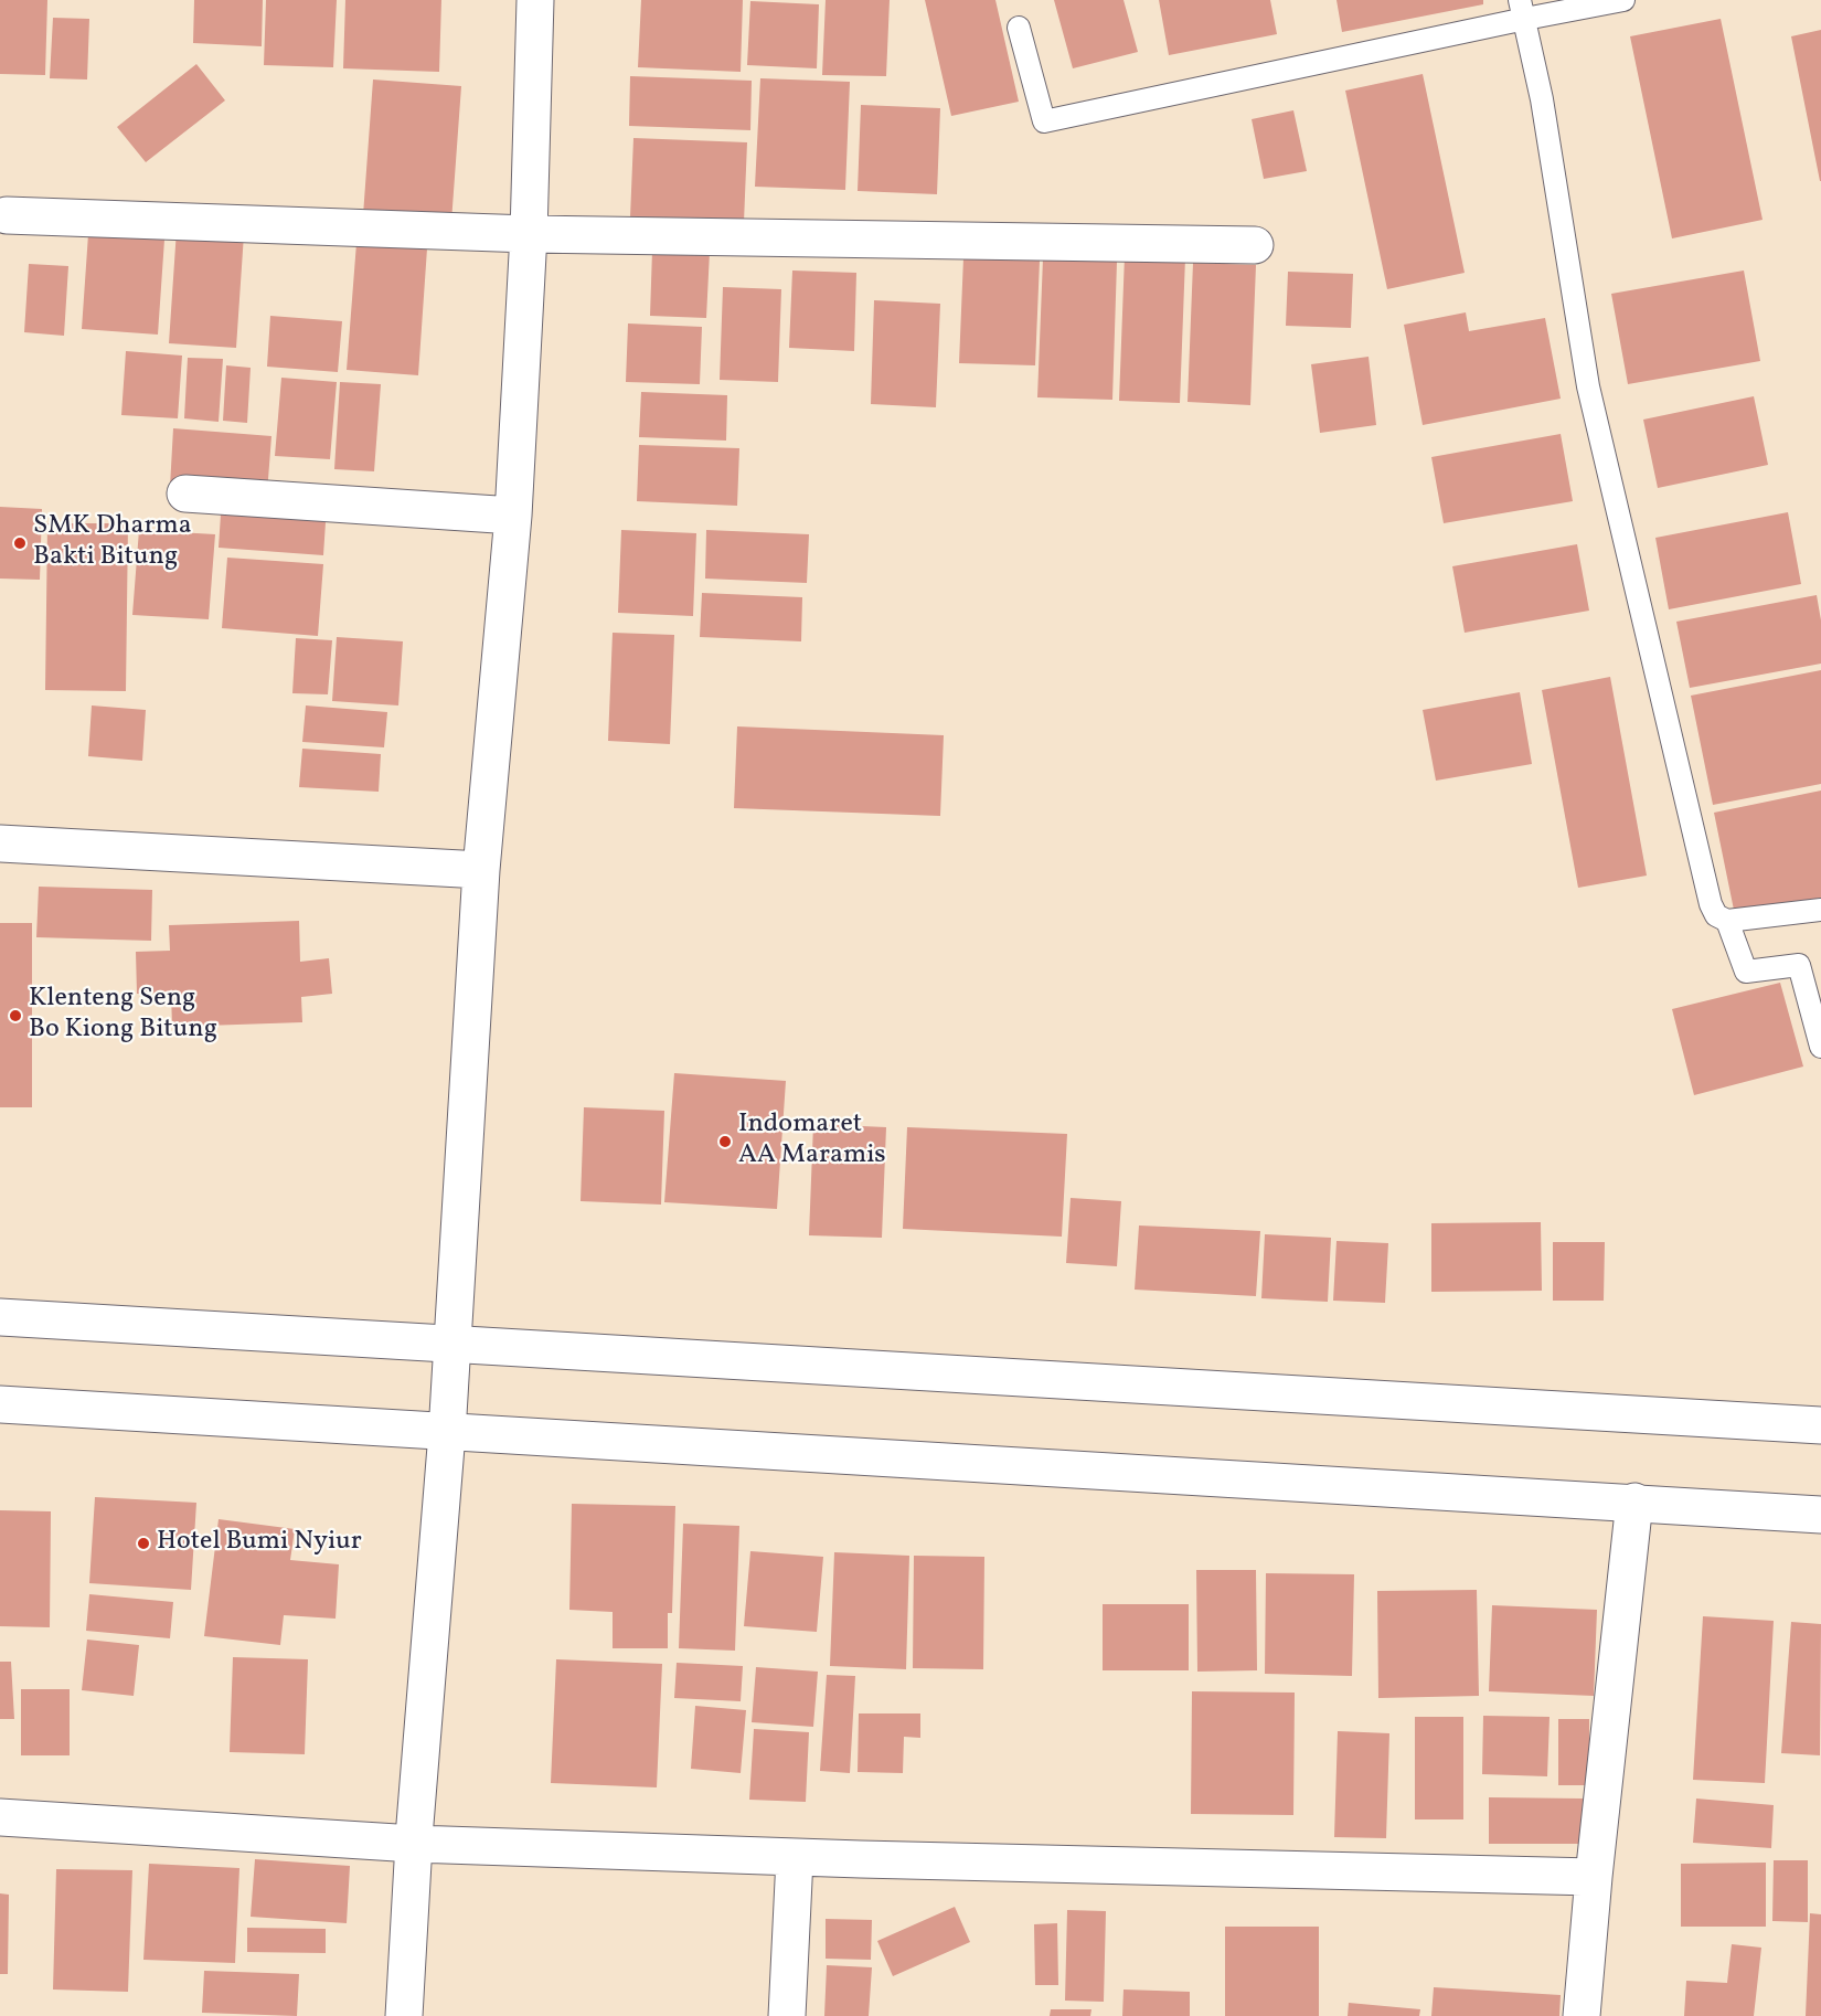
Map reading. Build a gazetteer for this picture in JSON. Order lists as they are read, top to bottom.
{
  "places": [
    "SMK Dharma Bakti Bitung",
    "Klenteng Seng Bo Kiong Bitung",
    "Indomaret AA Maramis",
    "Hotel Bumi Nyiur"
  ]
}
